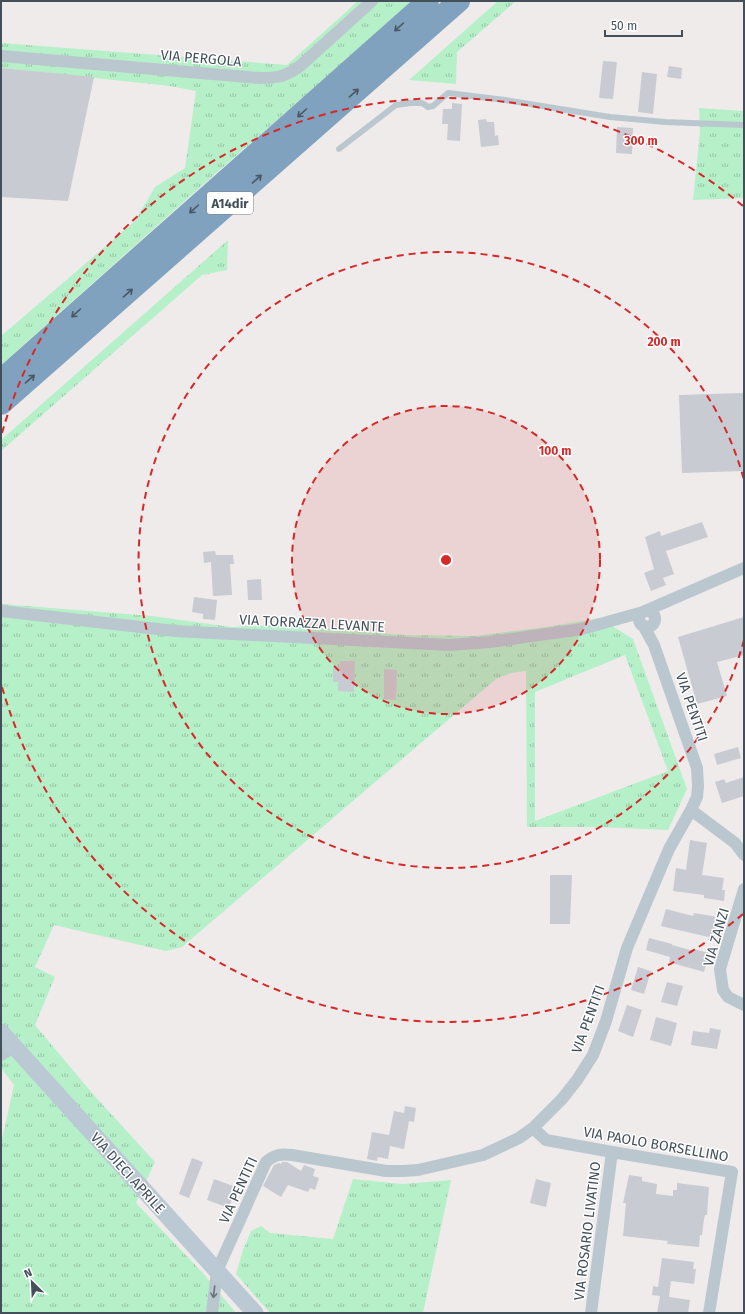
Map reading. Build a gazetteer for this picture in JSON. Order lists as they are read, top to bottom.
{
  "streets": {
    "highway": ["A14dir"],
    "main road": ["VIA DIECI APRILE"],
    "street": [
      "VIA PERGOLA",
      "VIA TORRAZZA LEVANTE",
      "VIA PENTITI",
      "VIA ZANZI",
      "VIA PAOLO BORSELLINO",
      "VIA ROSARIO LIVATINO"
    ]
  },
  "crossings": [
    ["VIA TORRAZZA LEVANTE", "VIA PENTITI"],
    ["VIA PENTITI", "VIA PAOLO BORSELLINO"],
    ["VIA PENTITI", "VIA DIECI APRILE"],
    ["VIA PAOLO BORSELLINO", "VIA ROSARIO LIVATINO"]
  ],
  "scale_bar": "50 m",
  "north": "top left",
  "rings": ["300 m", "200 m", "100 m"]
}
